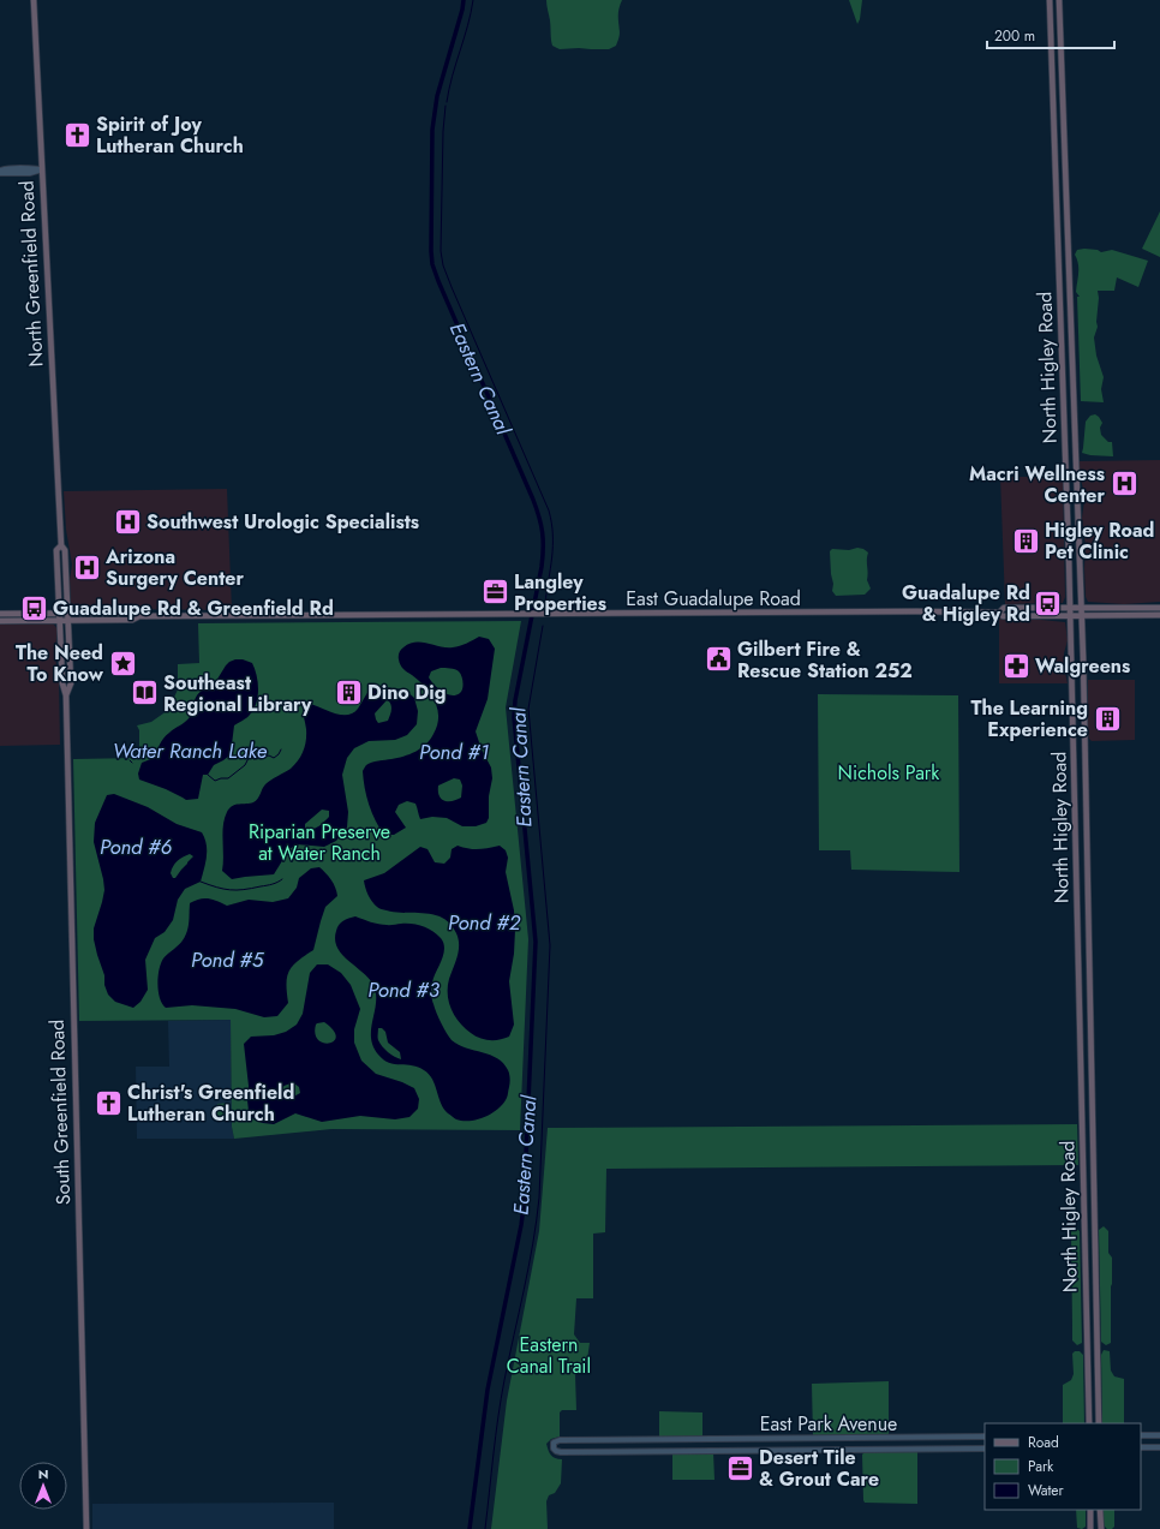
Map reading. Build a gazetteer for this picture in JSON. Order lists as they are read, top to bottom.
{
  "streets": {
    "main road": [
      "North Greenfield Road",
      "North Higley Road",
      "East Guadalupe Road",
      "South Greenfield Road"
    ],
    "street": ["East Park Avenue"]
  },
  "crossings": [
    ["North Greenfield Road", "East Guadalupe Road"],
    ["North Greenfield Road", "South Greenfield Road"],
    ["North Higley Road", "East Guadalupe Road"],
    ["East Guadalupe Road", "South Greenfield Road"]
  ],
  "water": [
    "Eastern Canal",
    "Water Ranch Lake",
    "Pond #1",
    "Pond #6",
    "Pond #2",
    "Pond #5",
    "Pond #3"
  ],
  "parks": ["Nichols Park", "Riparian Preserve at Water Ranch", "Eastern Canal Trail"],
  "places": {
    "church": ["Spirit of Joy Lutheran Church", "Christ's Greenfield Lutheran Church"],
    "hospital": ["Macri Wellness Center", "Southwest Urologic Specialists", "Arizona Surgery Center"],
    "building": ["Higley Road Pet Clinic", "Dino Dig", "The Learning Experience"],
    "office": ["Langley Properties", "Desert Tile & Grout Care"],
    "bus stop": ["Guadalupe Rd & Higley Rd", "Guadalupe Rd & Greenfield Rd"],
    "public building": ["Gilbert Fire & Rescue Station 252"],
    "place": ["The Need To Know"],
    "pharmacy": ["Walgreens"],
    "library": ["Southeast Regional Library"]
  },
  "legend": ["Road", "Park", "Water"],
  "scale_bar": "200 m",
  "north": "top"
}
